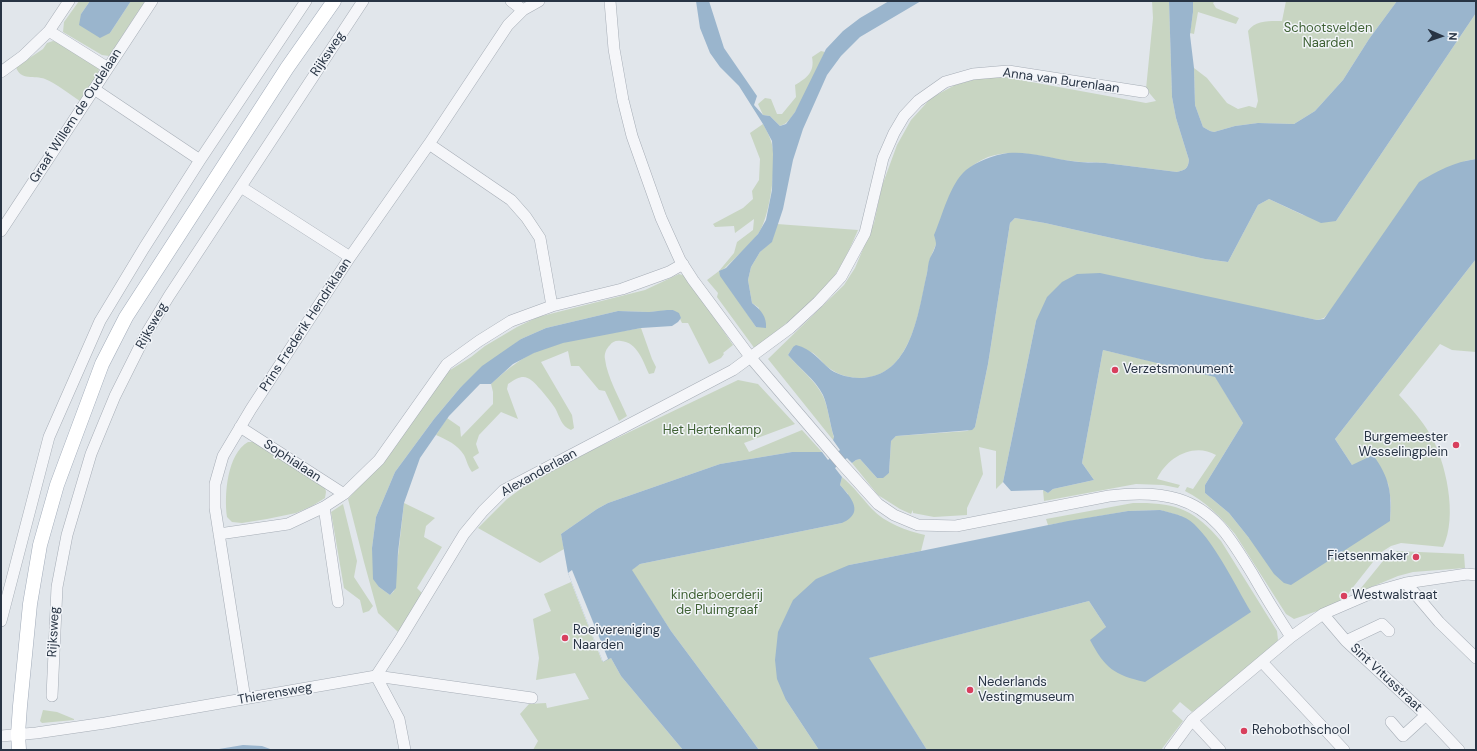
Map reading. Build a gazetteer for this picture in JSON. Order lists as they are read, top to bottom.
{
  "streets": {
    "main road": ["Rijksweg"],
    "street": [
      "Anna van Burenlaan",
      "Graaf Willem de Oudelaan",
      "Prins Frederik Hendriklaan",
      "Sophialaan",
      "Alexanderlaan",
      "Sint Vitusstraat",
      "Thierensweg"
    ]
  },
  "crossings": [
    ["Rijksweg", "Thierensweg"],
    ["Anna van Burenlaan", "Alexanderlaan"],
    ["Prins Frederik Hendriklaan", "Sophialaan"],
    ["Prins Frederik Hendriklaan", "Thierensweg"],
    ["Alexanderlaan", "Thierensweg"]
  ],
  "parks": ["Schootsvelden Naarden", "Het Hertenkamp", "kinderboerderij de Pluimgraaf"],
  "places": [
    "Verzetsmonument",
    "Burgemeester Wesselingplein",
    "Fietsenmaker",
    "Westwalstraat",
    "Roeivereniging Naarden",
    "Nederlands Vestingmuseum",
    "Rehobothschool"
  ],
  "north": "right"
}
